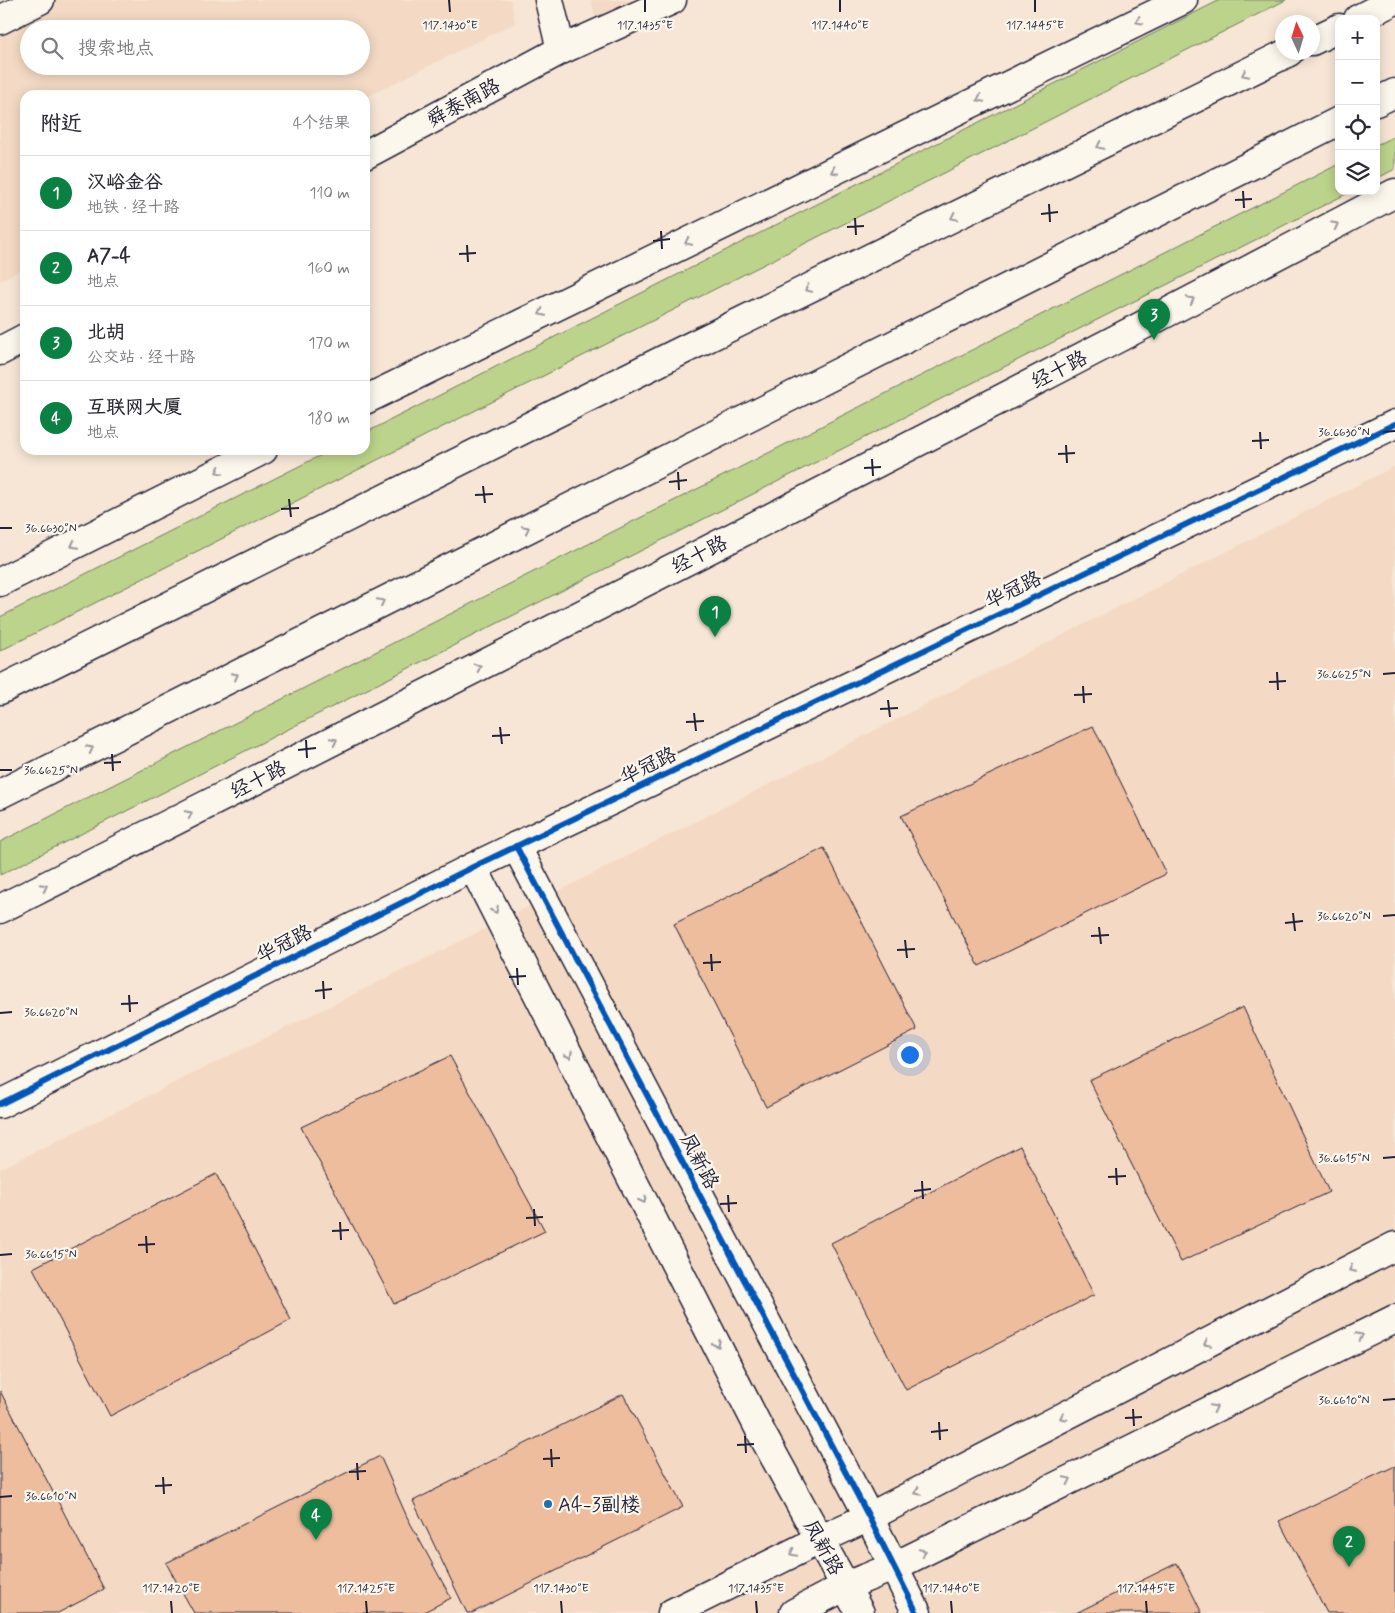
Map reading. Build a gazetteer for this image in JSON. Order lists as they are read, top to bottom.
{
  "streets": {
    "main road": [
      "舜泰南路",
      "经十路",
      "华冠路",
      "凤新路"
    ]
  },
  "crossings": [
    ["华冠路", "凤新路"]
  ],
  "places": ["A4-3副楼"],
  "north": "top",
  "page": {
    "map_buttons": ["+", "−"],
    "search": "搜索地点",
    "heading": ["附近", "4个结果"],
    "list": [
      {
        "mark": "1",
        "name": "汉峪金谷",
        "note": "地铁 · 经十路",
        "value": "110 m"
      },
      {
        "mark": "2",
        "name": "A7-4",
        "note": "地点",
        "value": "160 m"
      },
      {
        "mark": "3",
        "name": "北胡",
        "note": "公交站 · 经十路",
        "value": "170 m"
      },
      {
        "mark": "4",
        "name": "互联网大厦",
        "note": "地点",
        "value": "180 m"
      }
    ],
    "pins": [
      "3",
      "1",
      "4",
      "2"
    ]
  },
  "coordinates": [
    "117.1430°E",
    "117.1435°E",
    "117.1440°E",
    "117.1445°E",
    "36.6630°N",
    "36.6625°N",
    "36.6620°N",
    "36.6615°N",
    "36.6610°N",
    "117.1420°E",
    "117.1425°E"
  ]
}
